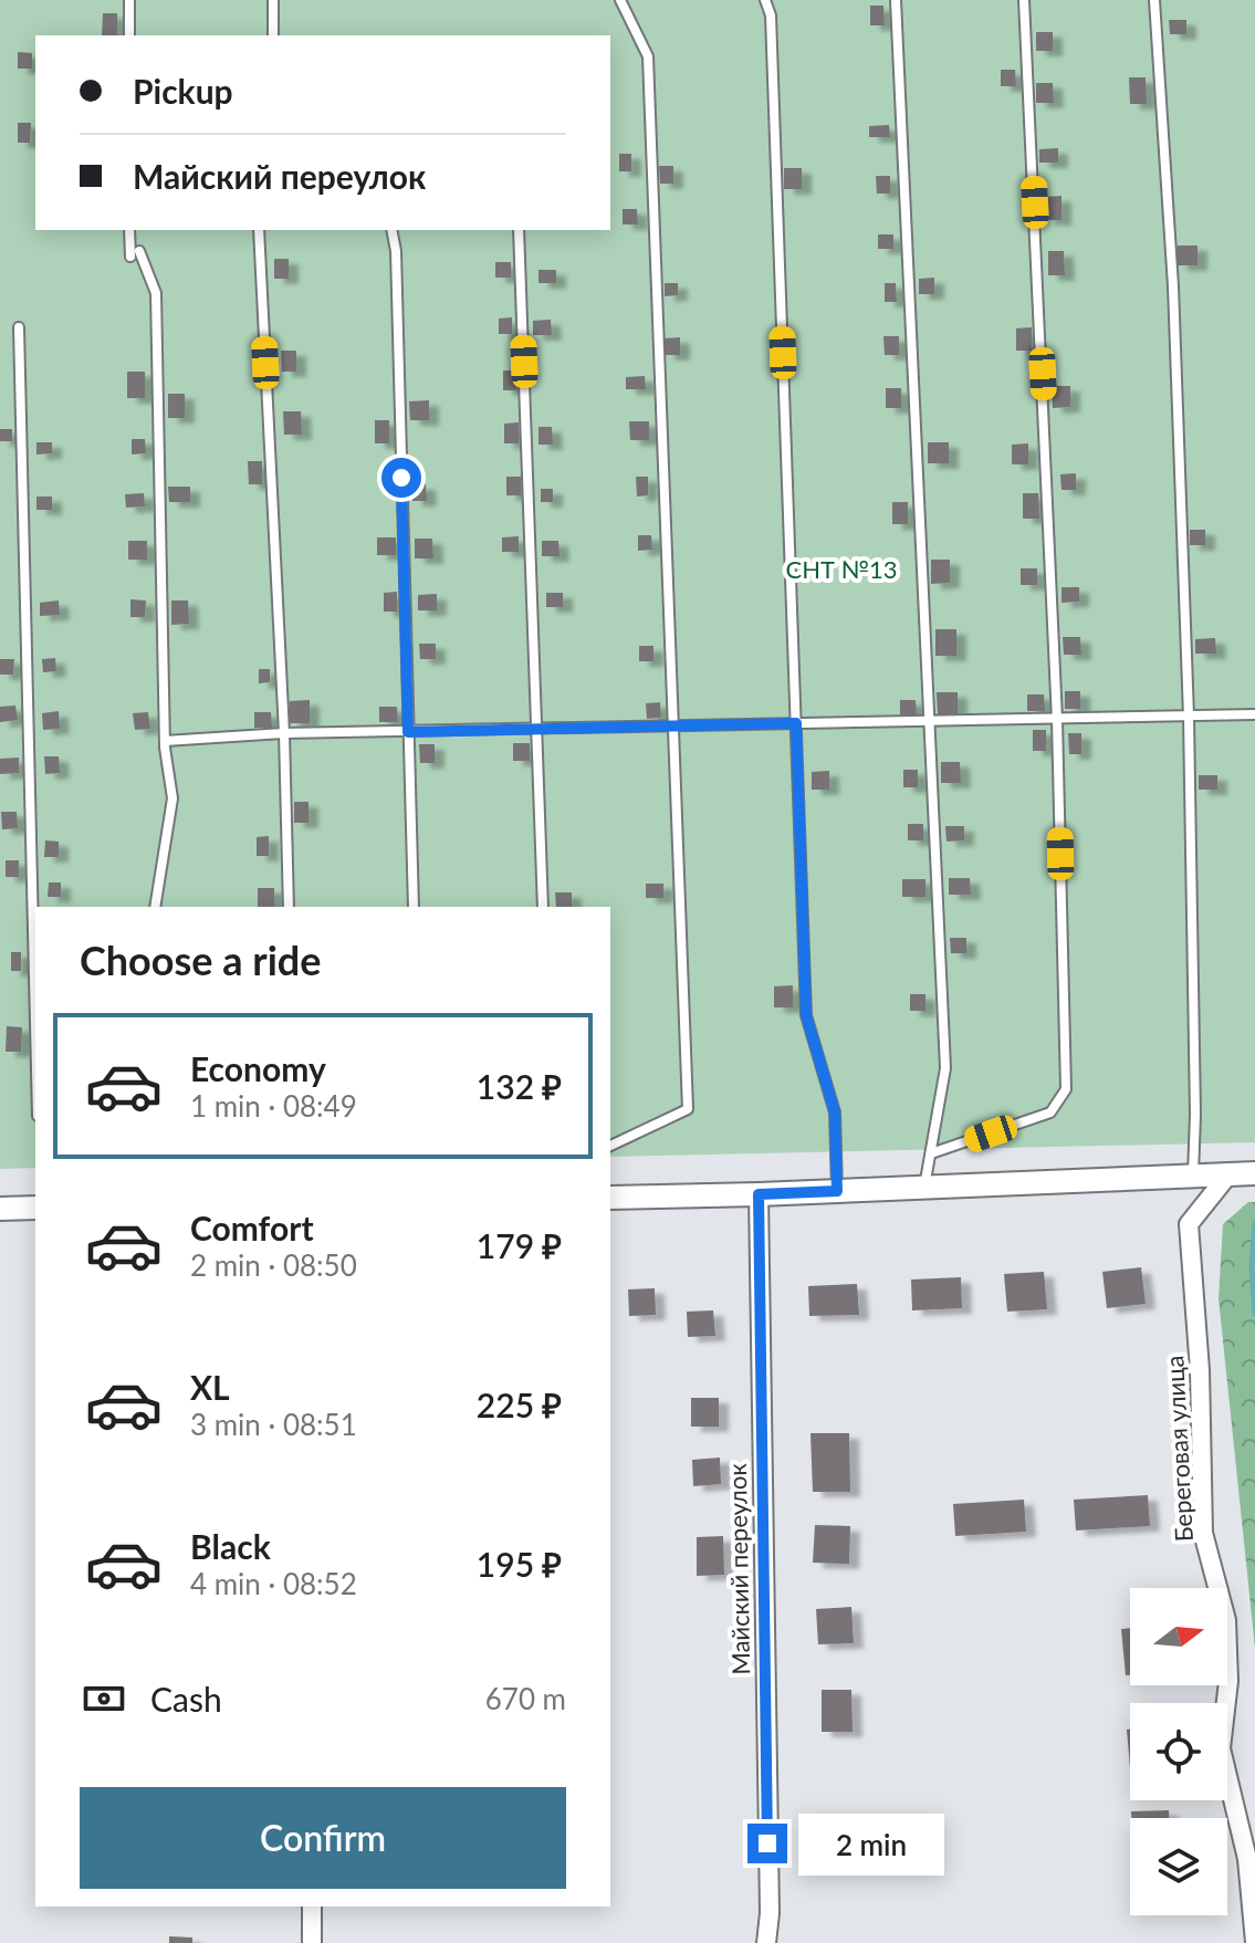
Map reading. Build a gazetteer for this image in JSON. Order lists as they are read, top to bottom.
{
  "streets": {
    "street": ["Береговая улица", "Майский переулок"]
  },
  "parks": ["СНТ №13"],
  "north": "right",
  "page": {
    "banner": ["Pickup", "Майский переулок"],
    "heading": "Choose a ride",
    "list": [
      {
        "name": "Economy",
        "note": "1 min · 08:49",
        "value": "132 ₽"
      },
      {
        "name": "Comfort",
        "note": "2 min · 08:50",
        "value": "179 ₽"
      },
      {
        "name": "XL",
        "note": "3 min · 08:51",
        "value": "225 ₽"
      },
      {
        "name": "Black",
        "note": "4 min · 08:52",
        "value": "195 ₽"
      }
    ],
    "pay": ["Cash", "670 m"],
    "buttons": "Confirm",
    "bubble": "2 min"
  }
}
